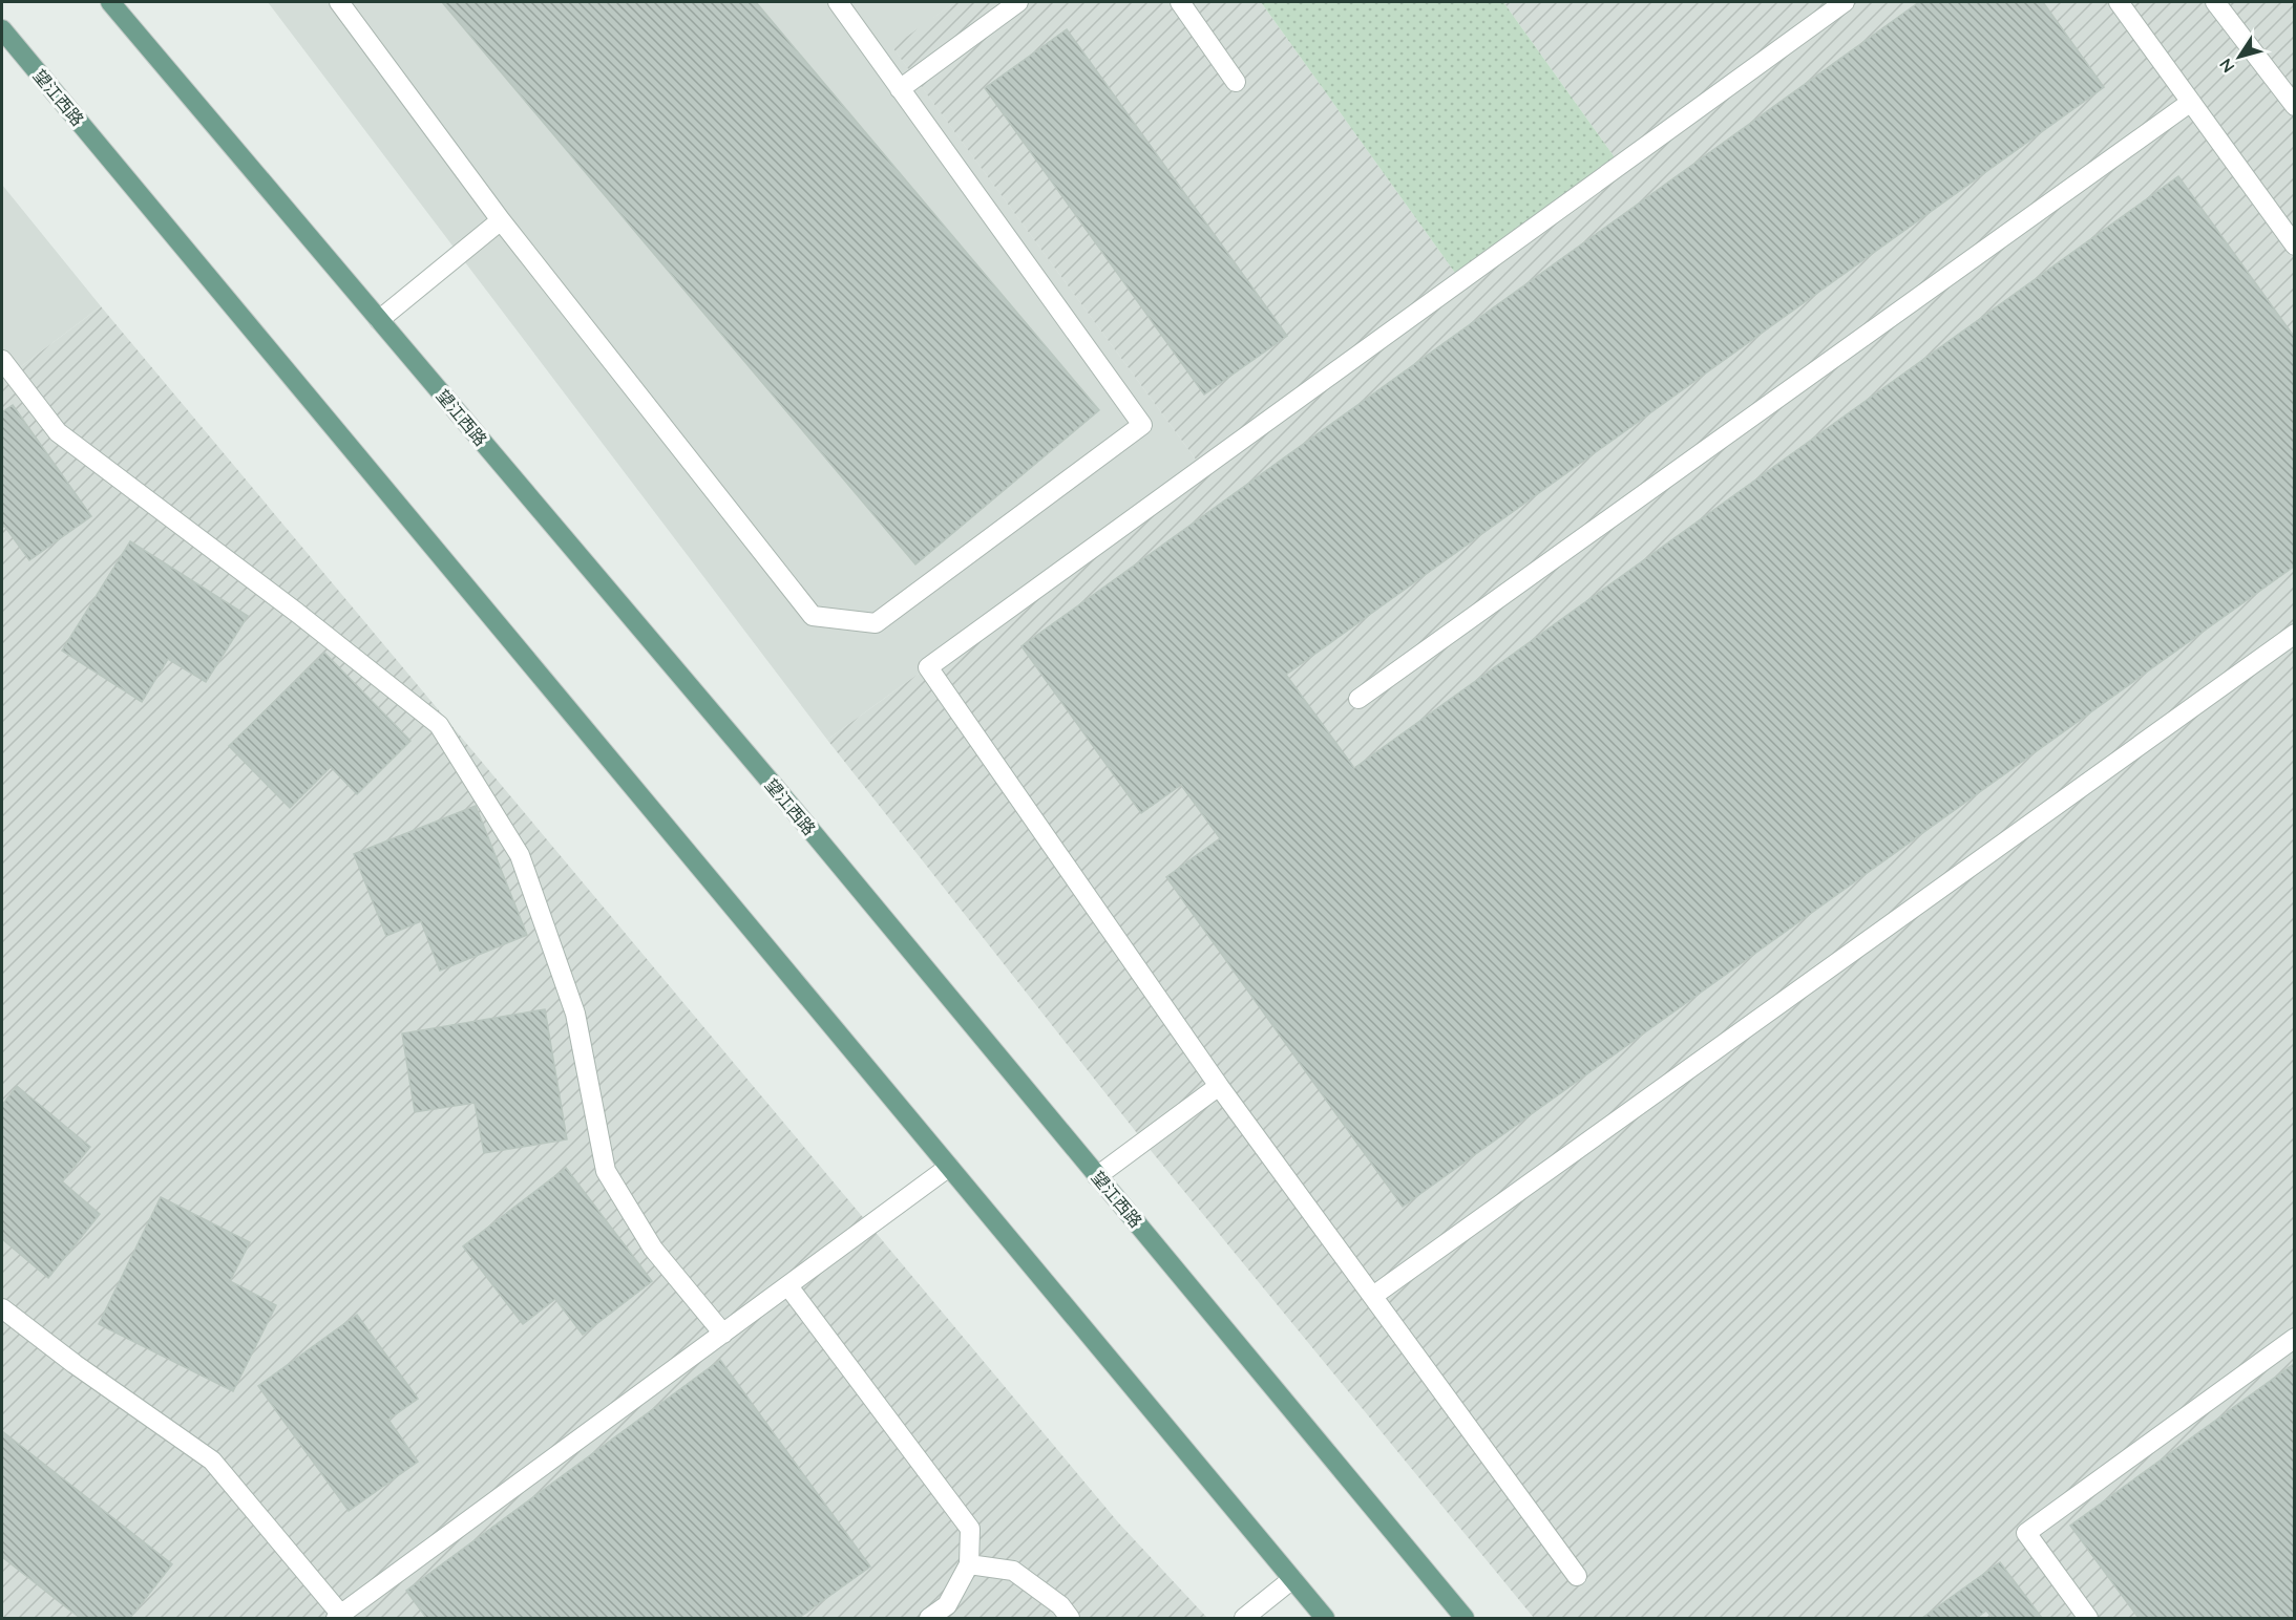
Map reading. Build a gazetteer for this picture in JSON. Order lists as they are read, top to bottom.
{
  "streets": {
    "main road": ["望江西路"]
  },
  "north": "bottom left"
}
